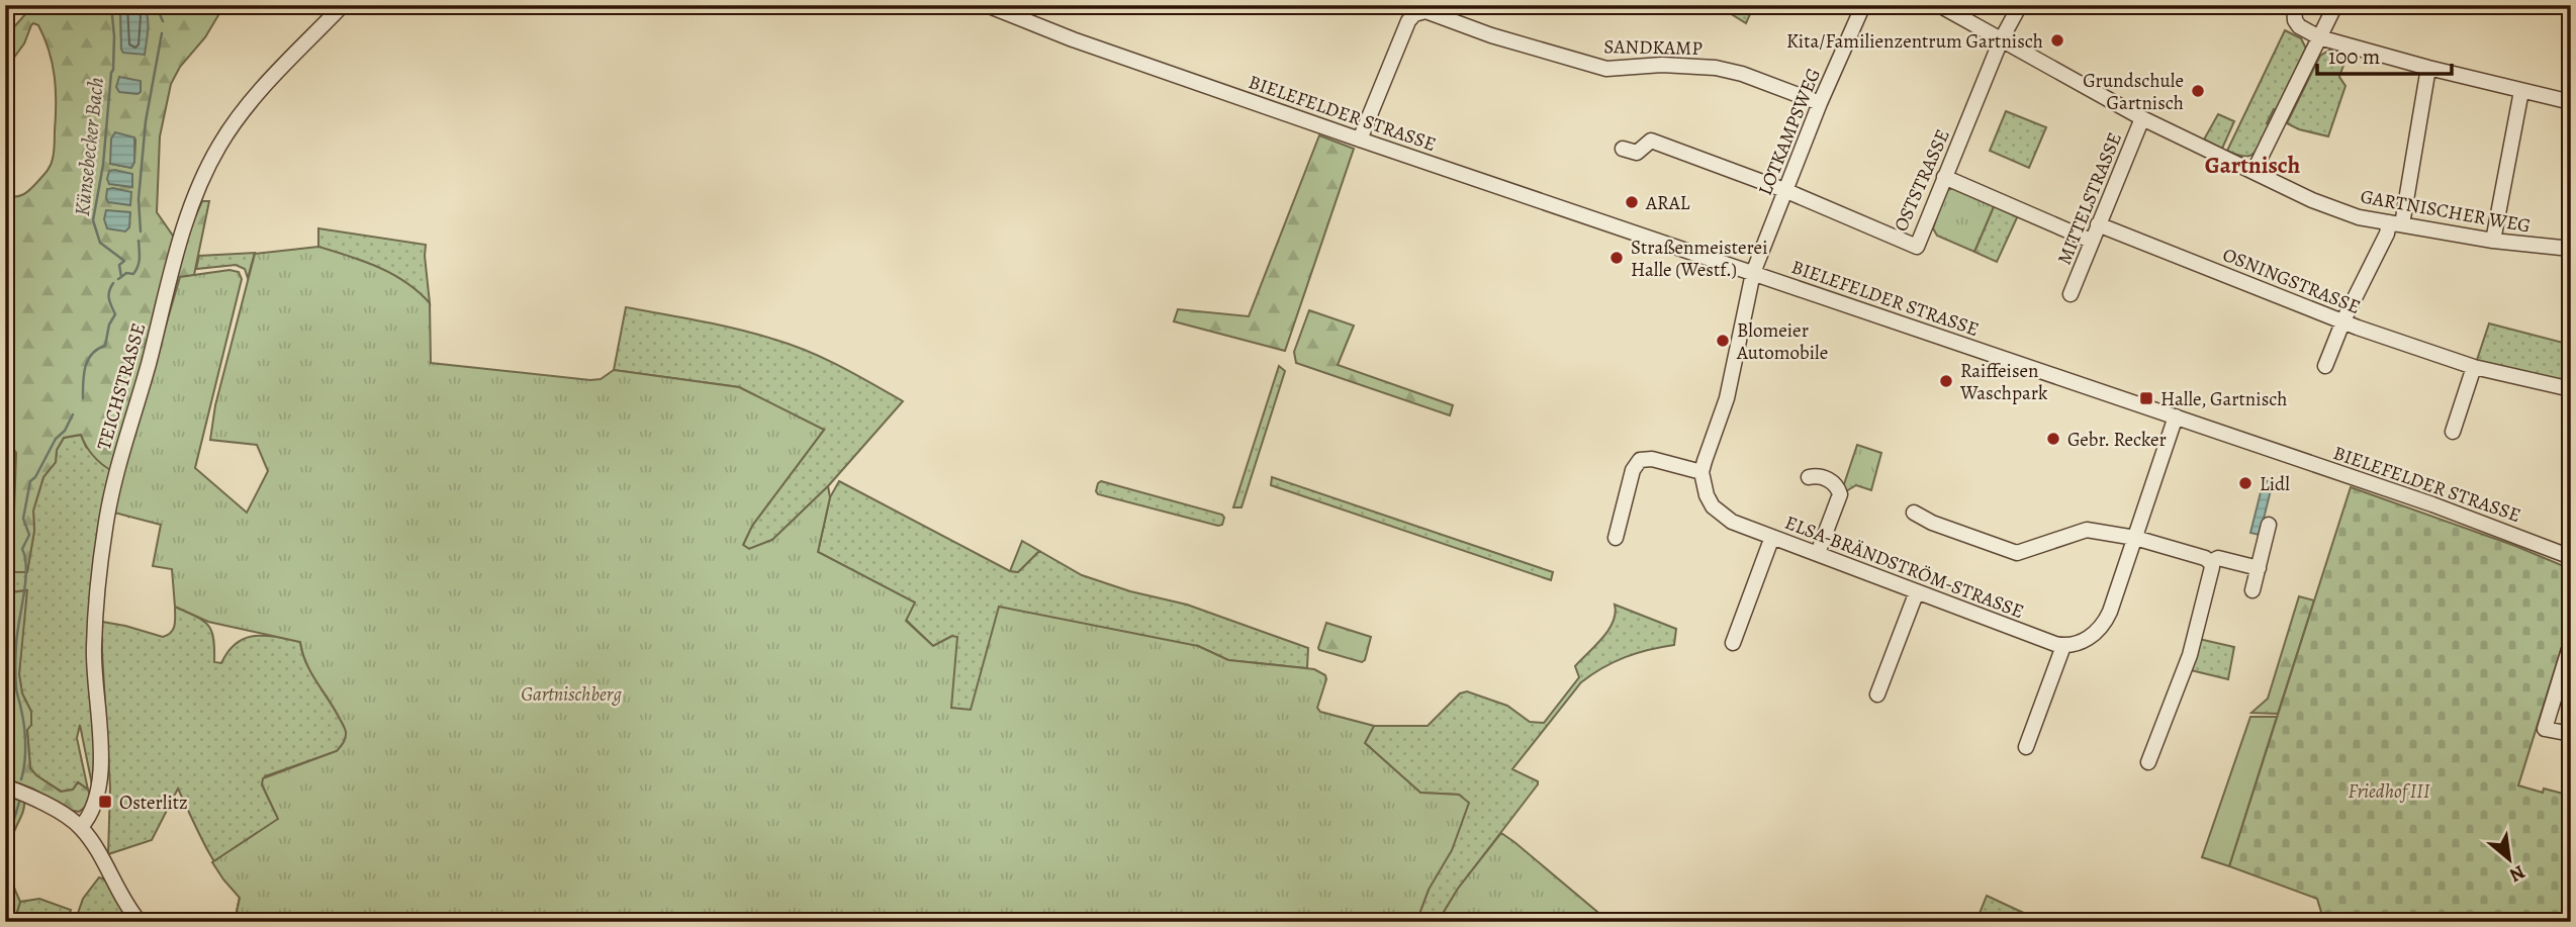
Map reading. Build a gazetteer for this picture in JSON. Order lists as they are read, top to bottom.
{
  "streets": {
    "street": [
      "SANDKAMP",
      "BIELEFELDER STRASSE",
      "LOTKAMPSWEG",
      "OSTSTRASSE",
      "MITTELSTRASSE",
      "GARTNISCHER WEG",
      "OSNINGSTRASSE",
      "TEICHSTRASSE",
      "ELSA-BRÄNDSTRÖM-STRASSE"
    ]
  },
  "crossings": [
    ["SANDKAMP", "BIELEFELDER STRASSE"],
    ["SANDKAMP", "LOTKAMPSWEG"],
    ["BIELEFELDER STRASSE", "LOTKAMPSWEG"],
    ["LOTKAMPSWEG", "OSTSTRASSE"],
    ["OSTSTRASSE", "GARTNISCHER WEG"],
    ["MITTELSTRASSE", "GARTNISCHER WEG"],
    ["MITTELSTRASSE", "OSNINGSTRASSE"]
  ],
  "districts": ["Gartnisch"],
  "water": ["Künsebecker Bach"],
  "parks": ["Gartnischberg", "Friedhof III"],
  "places": {
    "other": [
      "Kita/Familienzentrum Gartnisch",
      "Grundschule Gartnisch",
      "ARAL",
      "Straßenmeisterei Halle (Westf.)",
      "Blomeier Automobile",
      "Raiffeisen Waschpark",
      "Gebr. Recker",
      "Lidl"
    ],
    "transit": ["Halle, Gartnisch", "Osterlitz"]
  },
  "scale_bar": "100 m",
  "north": "bottom right"
}
